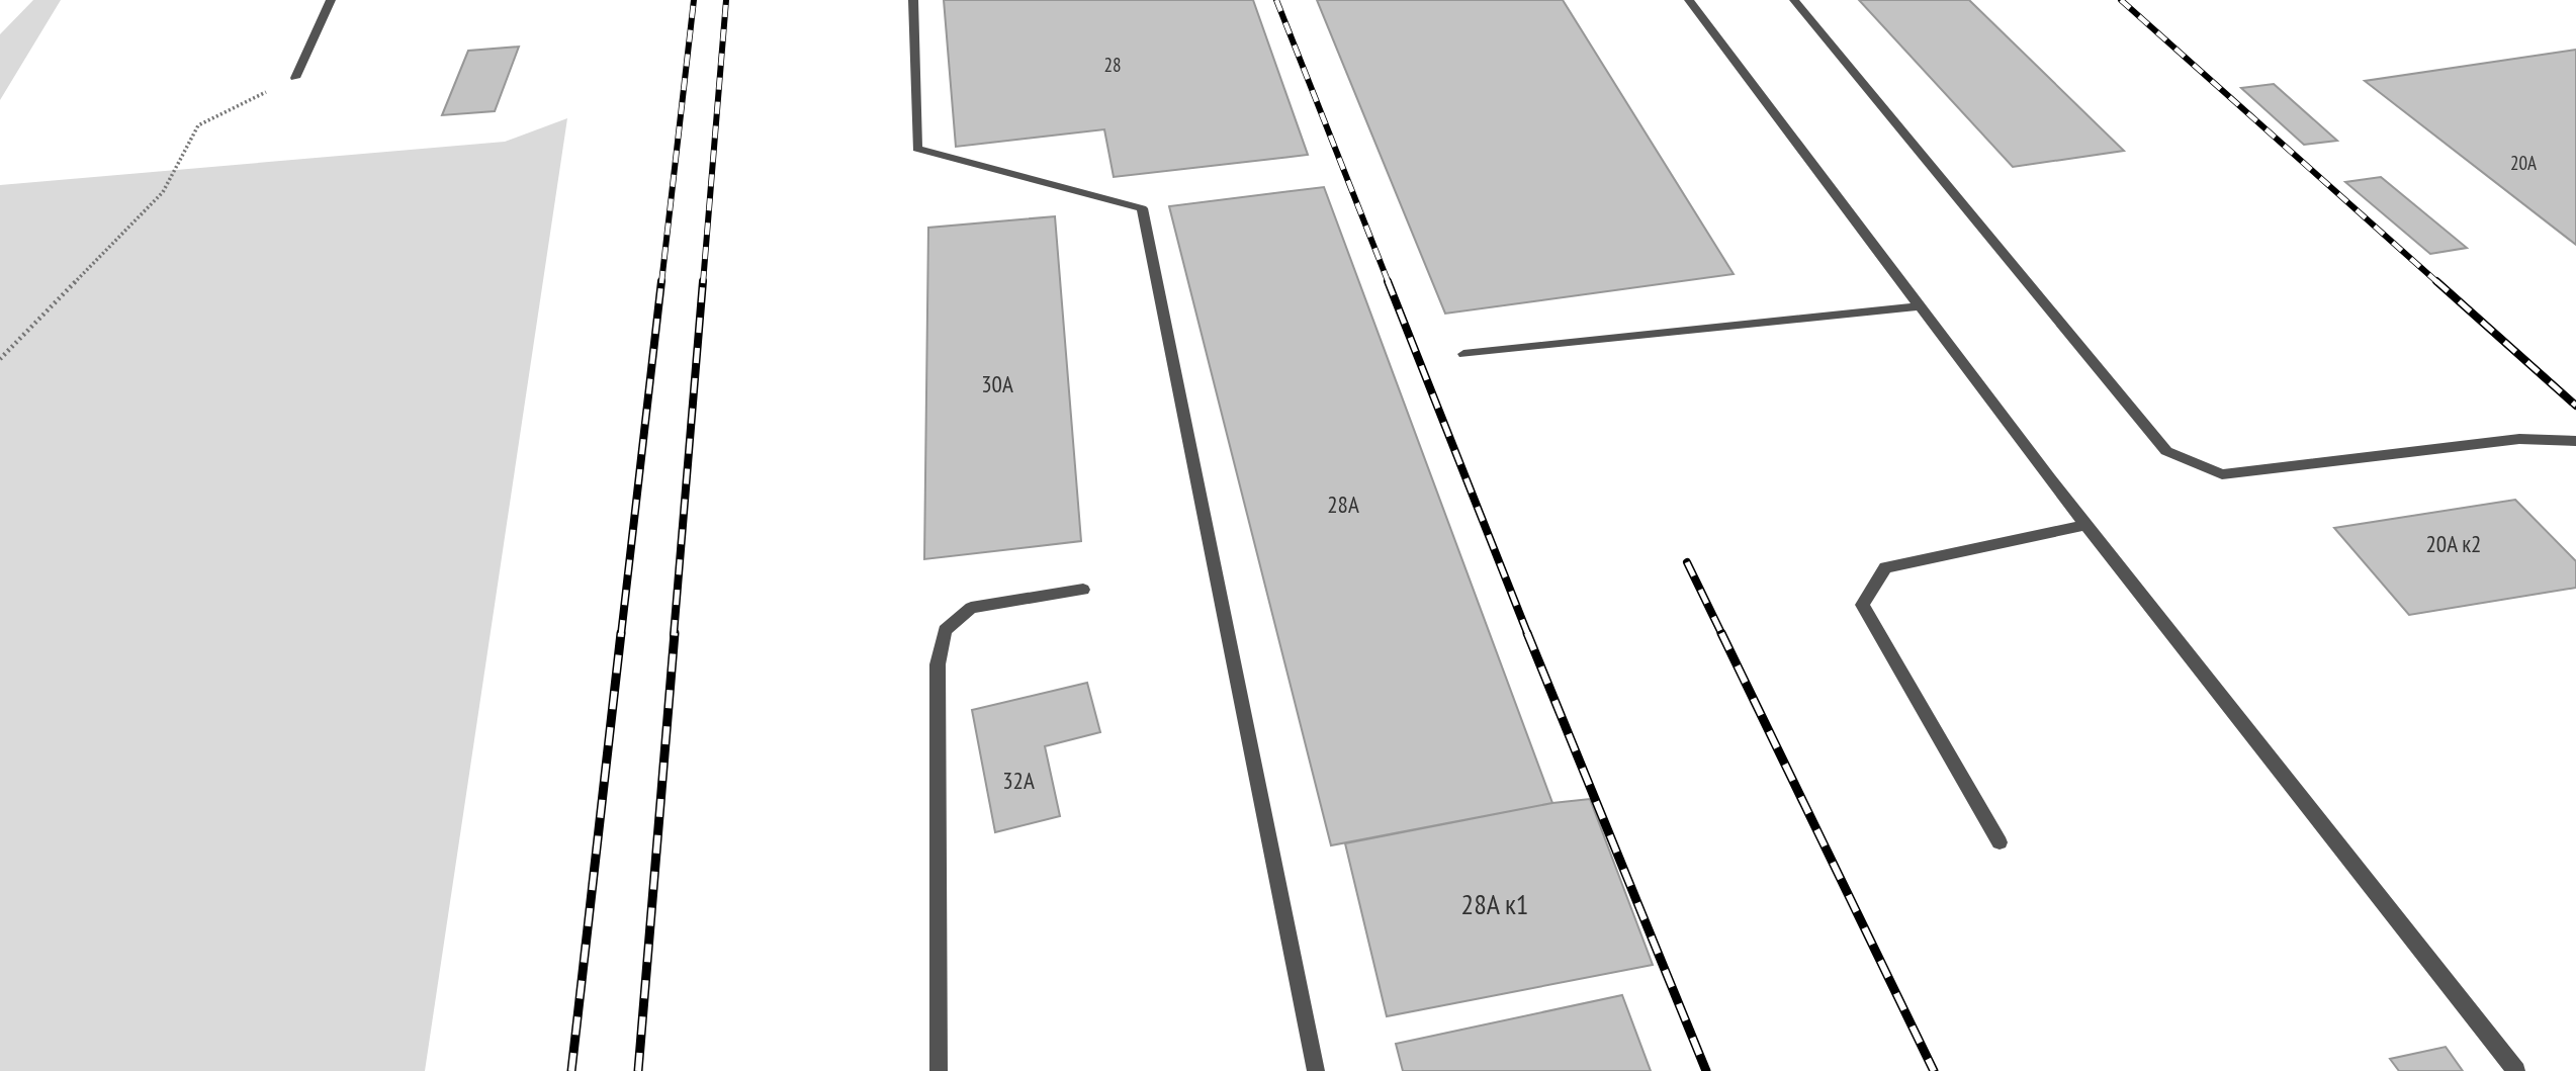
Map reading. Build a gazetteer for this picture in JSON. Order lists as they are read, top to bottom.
{
  "house_numbers": [
    "28",
    "20А",
    "30А",
    "28А",
    "20А к2",
    "32А",
    "28А к1"
  ]
}
